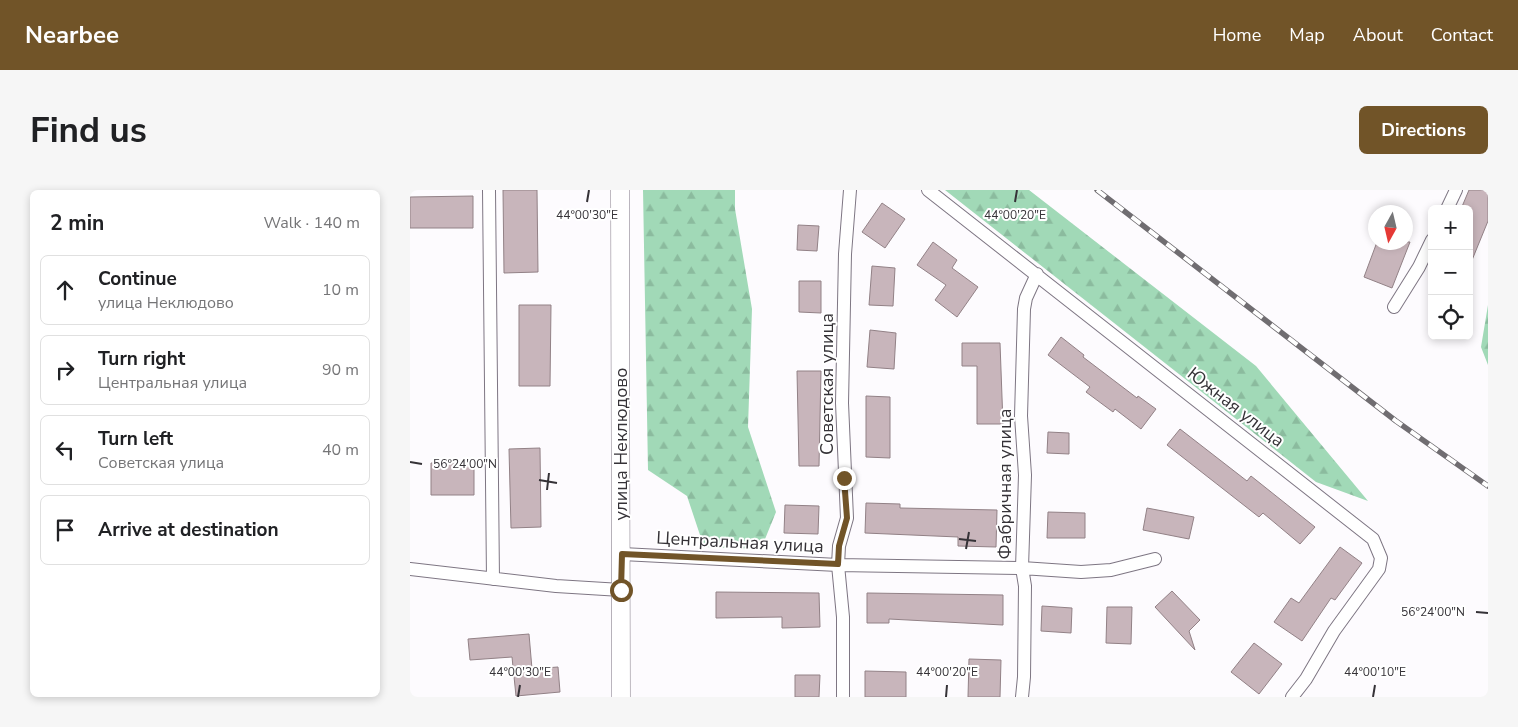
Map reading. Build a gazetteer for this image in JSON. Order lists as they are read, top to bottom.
{
  "streets": {
    "main road": ["улица Неклюдово"],
    "street": [
      "Советская улица",
      "Южная улица",
      "Фабричная улица",
      "Центральная улица"
    ]
  },
  "crossings": [
    ["Советская улица", "Центральная улица"],
    ["Южная улица", "Фабричная улица"],
    ["улица Неклюдово", "Центральная улица"],
    ["Фабричная улица", "Центральная улица"]
  ],
  "north": "bottom",
  "page": {
    "header": "Nearbee",
    "nav": [
      "Home",
      "Map",
      "About",
      "Contact"
    ],
    "buttons": "Directions",
    "title": "Find us",
    "heading": ["2 min", "Walk · 140 m"],
    "map_buttons": ["+", "−"],
    "list": [
      ["Continue", "улица Неклюдово", "10 m"],
      ["Turn right", "Центральная улица", "90 m"],
      ["Turn left", "Советская улица", "40 m"],
      "Arrive at destination"
    ]
  },
  "coordinates": [
    "44°00'30\"E",
    "44°00'20\"E",
    "56°24'00\"N",
    "44°00'10\"E"
  ]
}
